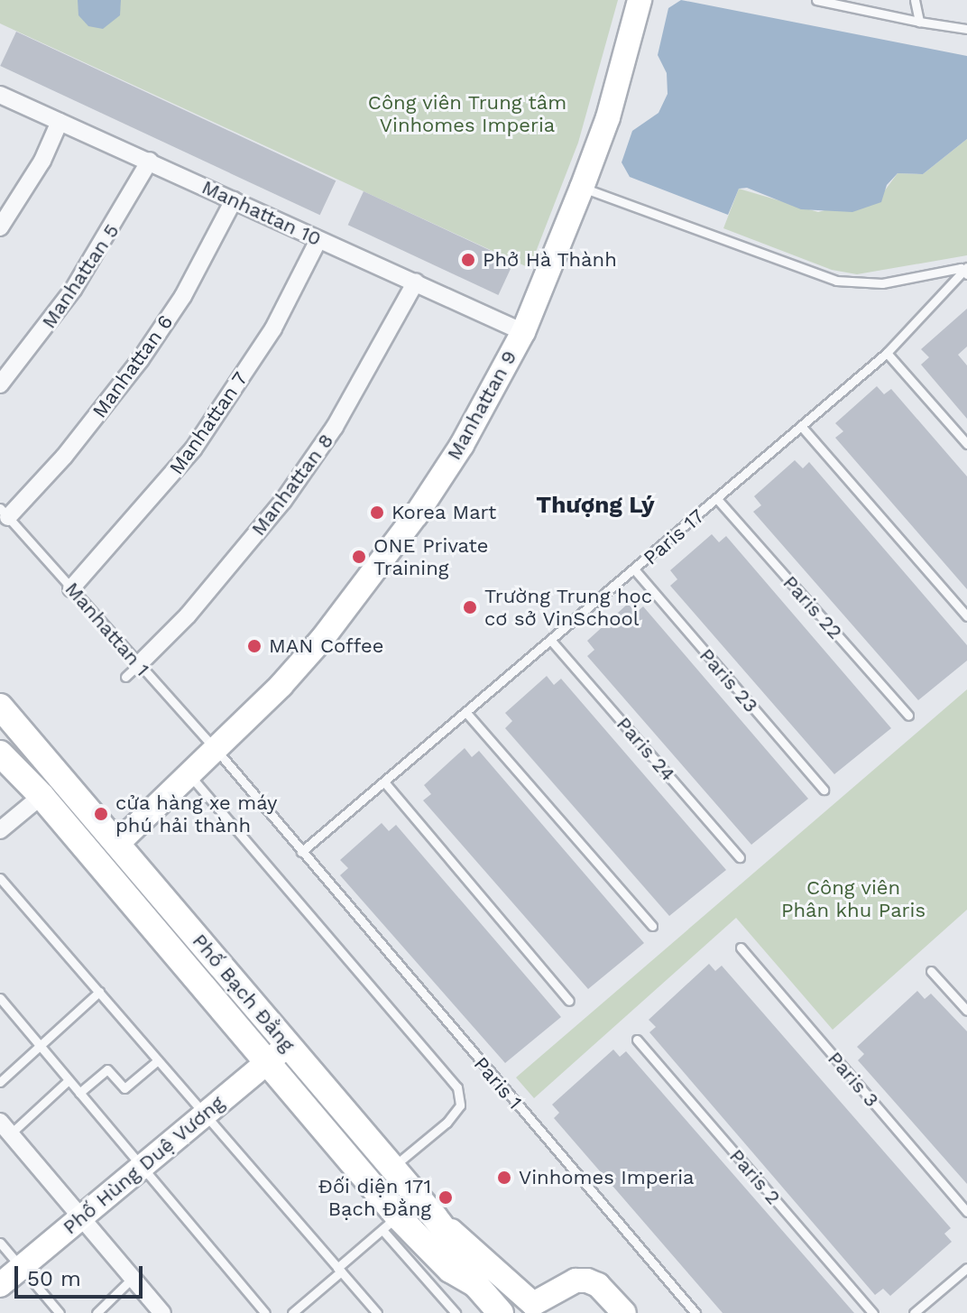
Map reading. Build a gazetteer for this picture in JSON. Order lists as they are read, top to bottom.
{
  "streets": {
    "main road": ["Manhattan 9", "Phố Bạch Đằng", "Phố Hùng Duệ Vương"],
    "street": [
      "Manhattan 10",
      "Manhattan 5",
      "Manhattan 6",
      "Manhattan 7",
      "Manhattan 8"
    ],
    "lane": [
      "Paris 17",
      "Paris 22",
      "Manhattan 1",
      "Paris 23",
      "Paris 24",
      "Paris 3",
      "Paris 1",
      "Paris 2"
    ]
  },
  "crossings": [
    ["Manhattan 10", "Manhattan 5"],
    ["Manhattan 10", "Manhattan 6"],
    ["Manhattan 10", "Manhattan 9"],
    ["Manhattan 10", "Manhattan 7"],
    ["Manhattan 10", "Manhattan 8"],
    ["Manhattan 6", "Manhattan 1"],
    ["Manhattan 9", "Manhattan 1"],
    ["Manhattan 9", "Phố Bạch Đằng"],
    ["Manhattan 7", "Manhattan 1"],
    ["Manhattan 8", "Manhattan 1"],
    ["Paris 17", "Paris 22"],
    ["Paris 17", "Manhattan 1"],
    ["Paris 17", "Paris 23"],
    ["Paris 17", "Paris 24"],
    ["Paris 17", "Paris 1"],
    ["Manhattan 1", "Paris 1"],
    ["Phố Bạch Đằng", "Phố Hùng Duệ Vương"]
  ],
  "districts": ["Thượng Lý"],
  "parks": ["Công viên Trung tâm Vinhomes Imperia", "Công viên Phân khu Paris"],
  "places": [
    "Phở Hà Thành",
    "Korea Mart",
    "ONE Private Training",
    "Trường Trung học cơ sở VinSchool",
    "MAN Coffee",
    "cửa hàng xe máy phú hải thành",
    "Vinhomes Imperia",
    "Đối diện 171 Bạch Đằng"
  ],
  "scale_bar": "50 m"
}
